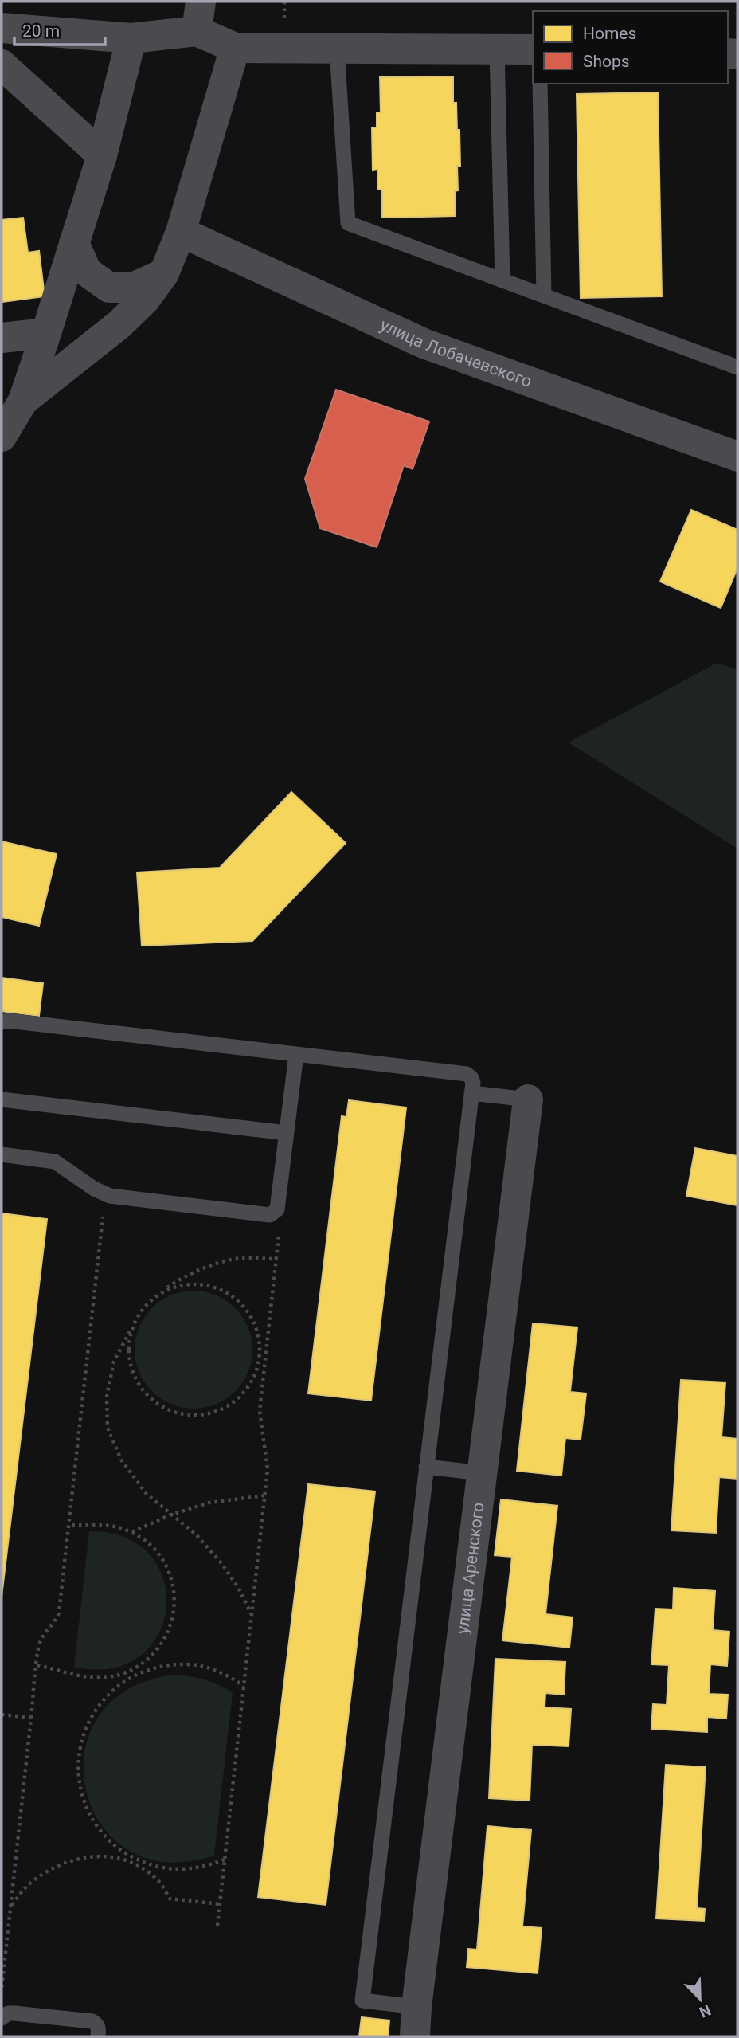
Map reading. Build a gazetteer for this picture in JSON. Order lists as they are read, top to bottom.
{
  "streets": {
    "street": ["улица Лобачевского", "улица Аренского"]
  },
  "legend": ["Homes", "Shops"],
  "scale_bar": "20 m",
  "north": "bottom right"
}
